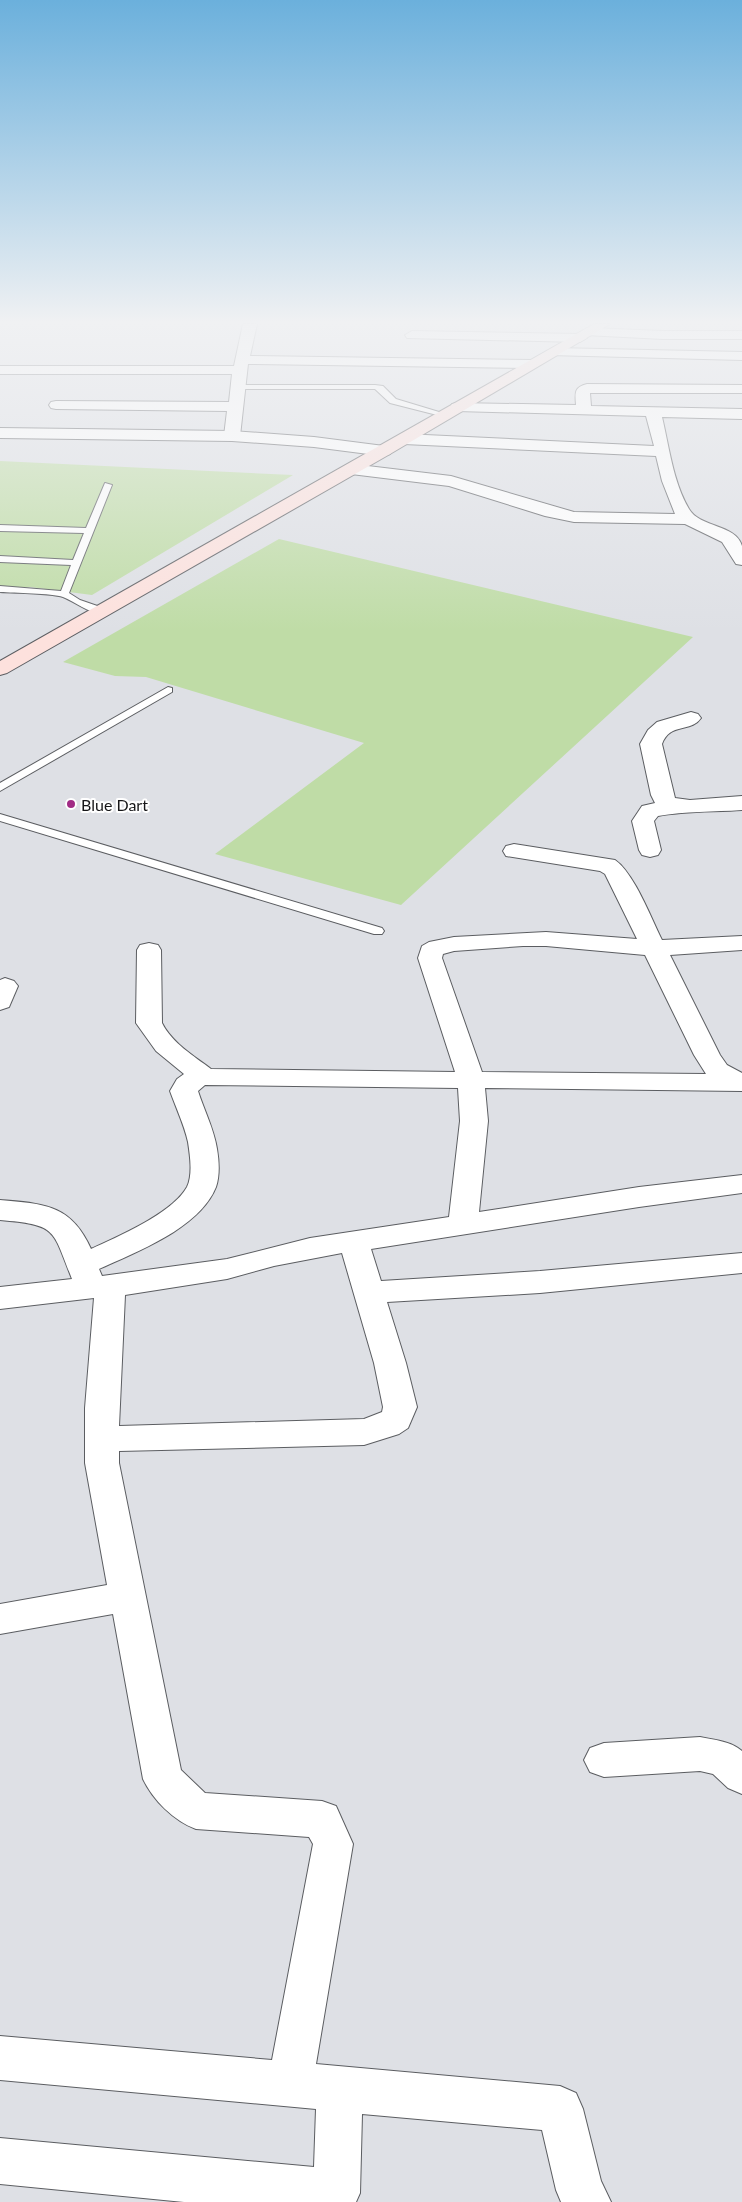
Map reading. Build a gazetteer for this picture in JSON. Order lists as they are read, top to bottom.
{
  "places": ["Blue Dart"]
}
